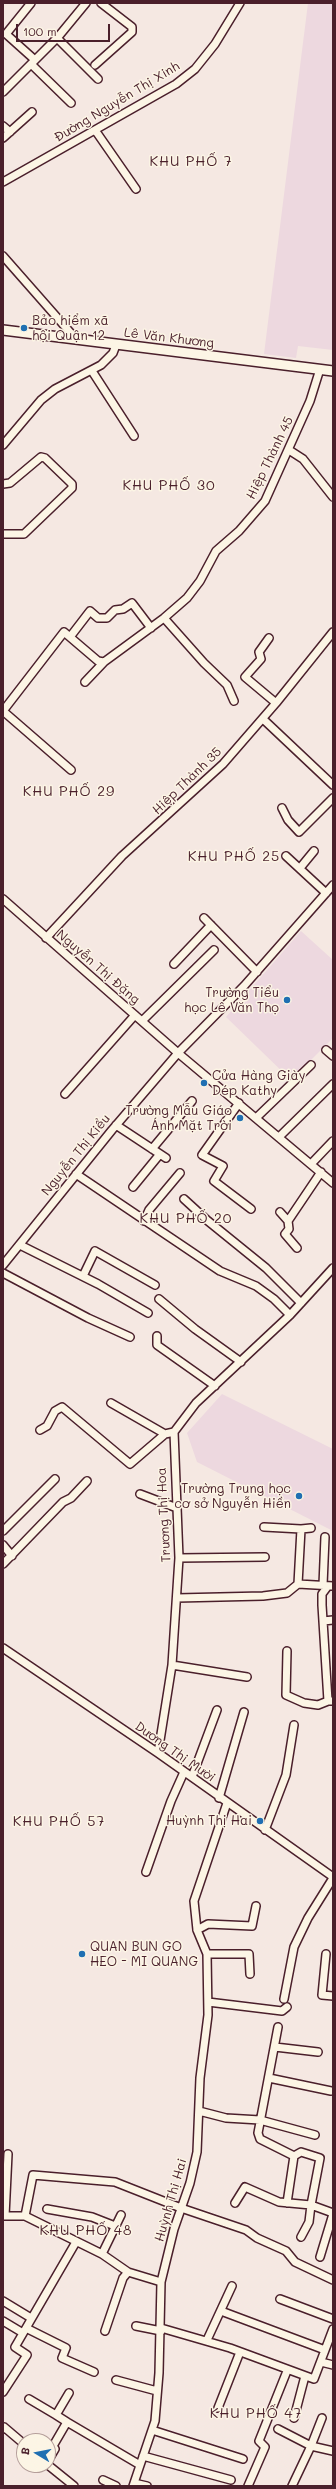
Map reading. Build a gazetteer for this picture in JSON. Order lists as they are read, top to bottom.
{
  "streets": {
    "main road": ["Lê Văn Khương"],
    "street": [
      "Đường Nguyễn Thị Xinh",
      "Hiệp Thành 45",
      "Hiệp Thành 35",
      "Nguyễn Thị Đặng",
      "Nguyễn Thị Kiểu",
      "Trương Thị Hoa",
      "Dương Thị Mười",
      "Huỳnh Thị Hai"
    ]
  },
  "crossings": [
    ["Lê Văn Khương", "Hiệp Thành 45"],
    ["Hiệp Thành 35", "Nguyễn Thị Đặng"],
    ["Nguyễn Thị Đặng", "Nguyễn Thị Kiểu"],
    ["Trương Thị Hoa", "Dương Thị Mười"],
    ["Dương Thị Mười", "Huỳnh Thị Hai"]
  ],
  "districts": [
    "KHU PHỐ 7",
    "KHU PHỐ 30",
    "KHU PHỐ 29",
    "KHU PHỐ 25",
    "KHU PHỐ 20",
    "KHU PHỐ 57",
    "KHU PHỐ 48",
    "KHU PHỐ 47"
  ],
  "places": [
    "Bảo hiểm xã hội Quận 12",
    "Trường Tiểu học Lê Văn Thọ",
    "Cửa Hàng Giày Dép Kathy",
    "Trường Mẫu Giáo Ánh Mặt Trời",
    "Trường Trung học cơ sở Nguyễn Hiền",
    "Huỳnh Thị Hai",
    "QUAN BUN GO HEO - MI QUANG"
  ],
  "scale_bar": "100 m",
  "north": "left"
}
